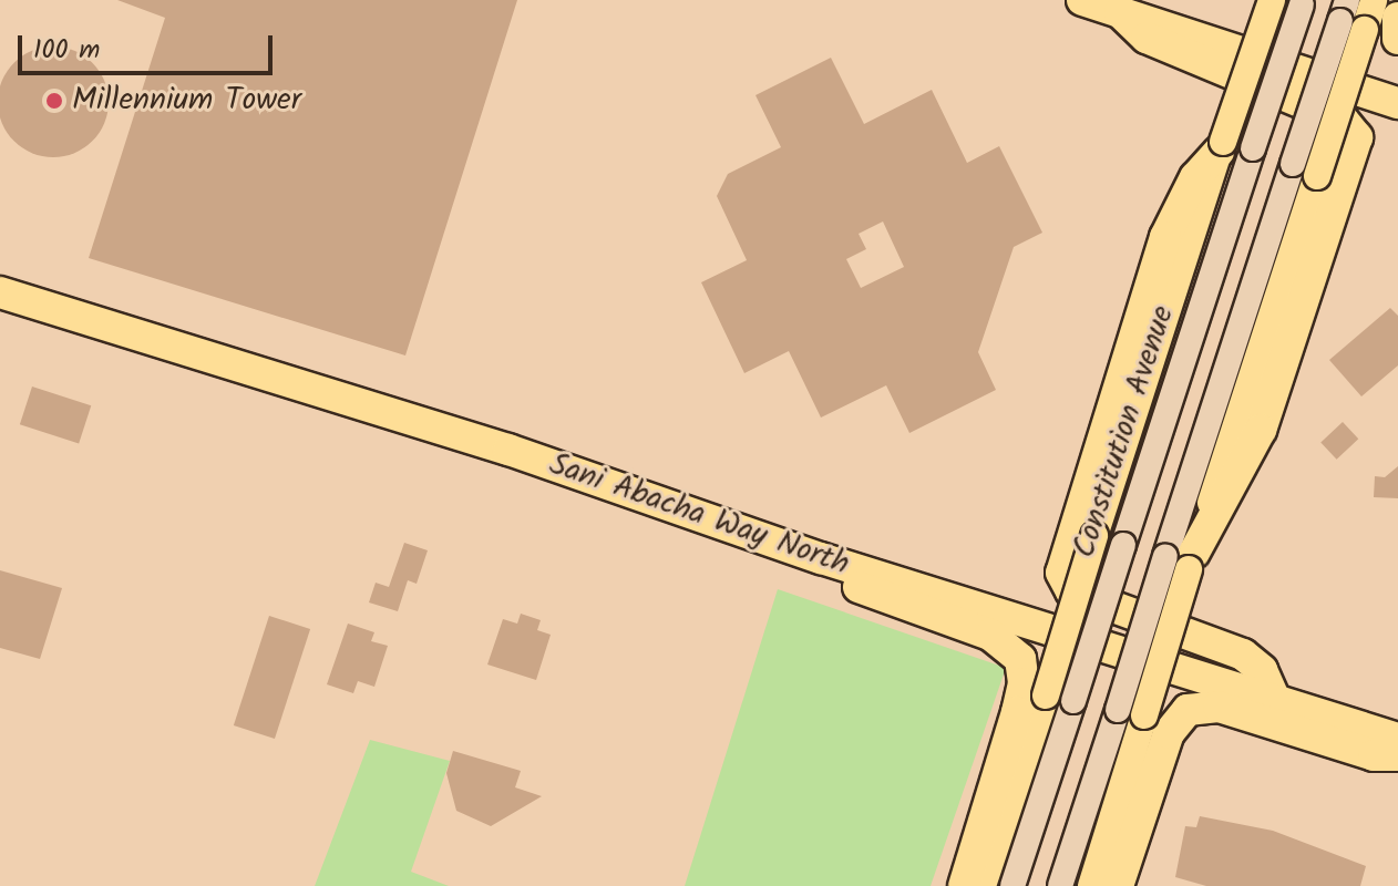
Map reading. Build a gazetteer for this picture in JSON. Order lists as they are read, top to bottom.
{
  "streets": {
    "highway": ["Sani Abacha Way North"],
    "main road": ["Constitution Avenue"]
  },
  "places": ["Millennium Tower"],
  "scale_bar": "100 m"
}
